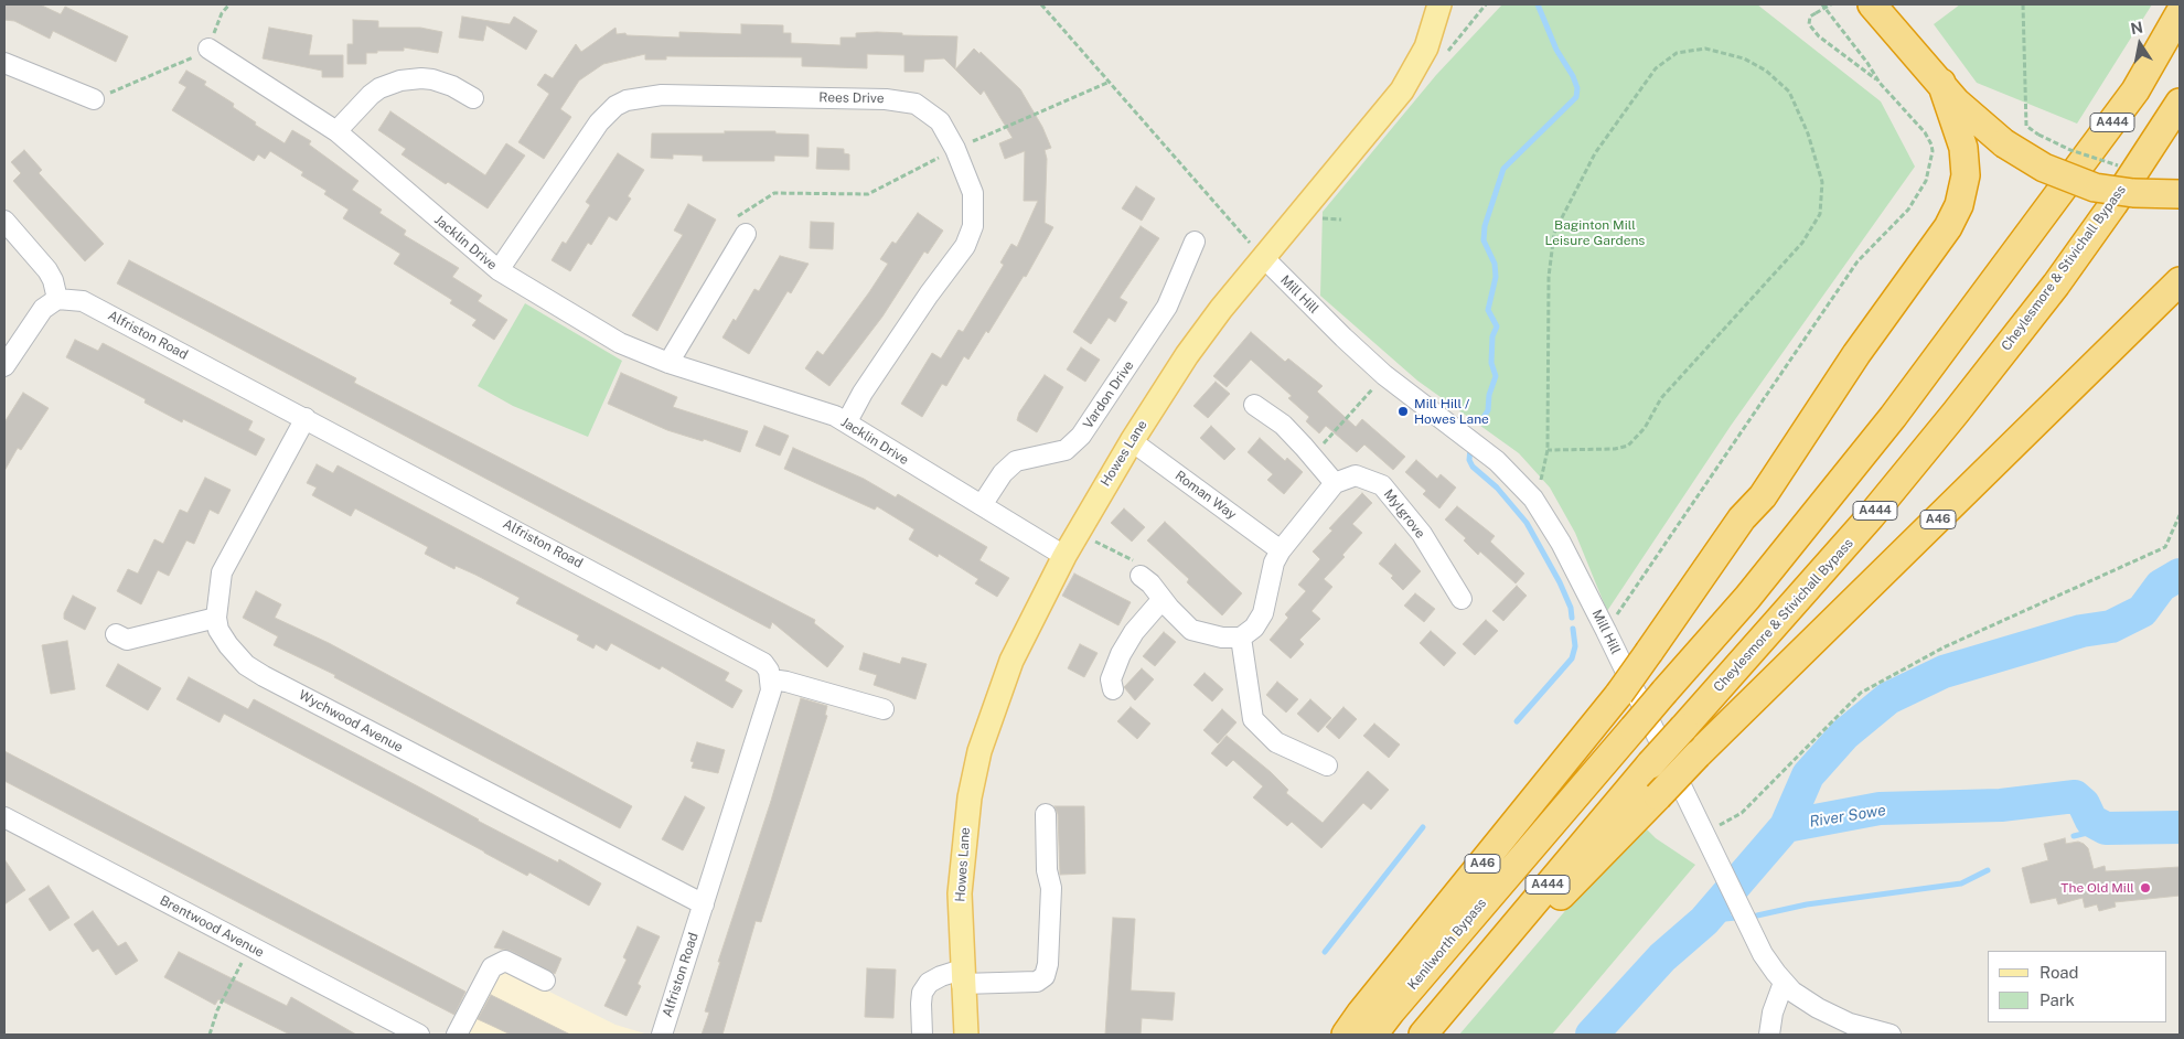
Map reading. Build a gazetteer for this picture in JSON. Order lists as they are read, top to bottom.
{
  "streets": {
    "highway": [
      "A444",
      "Cheylesmore & Stivichall Bypass",
      "A46",
      "Kenilworth Bypass"
    ],
    "main road": ["Howes Lane"],
    "street": [
      "Rees Drive",
      "Jacklin Drive",
      "Mill Hill",
      "Alfriston Road",
      "Vardon Drive",
      "Roman Way",
      "Mylgrove",
      "Wychwood Avenue",
      "Brentwood Avenue"
    ]
  },
  "crossings": [
    ["Rees Drive", "Jacklin Drive"],
    ["A444", "A46"],
    ["A444", "Kenilworth Bypass"],
    ["Jacklin Drive", "Vardon Drive"],
    ["Jacklin Drive", "Howes Lane"],
    ["Cheylesmore & Stivichall Bypass", "A46"],
    ["Mill Hill", "Howes Lane"],
    ["Alfriston Road", "Wychwood Avenue"],
    ["Howes Lane", "Roman Way"]
  ],
  "water": ["River Sowe"],
  "parks": ["Baginton Mill Leisure Gardens"],
  "places": ["Mill Hill / Howes Lane", "The Old Mill"],
  "legend": ["Road", "Park"],
  "north": "top"
}
